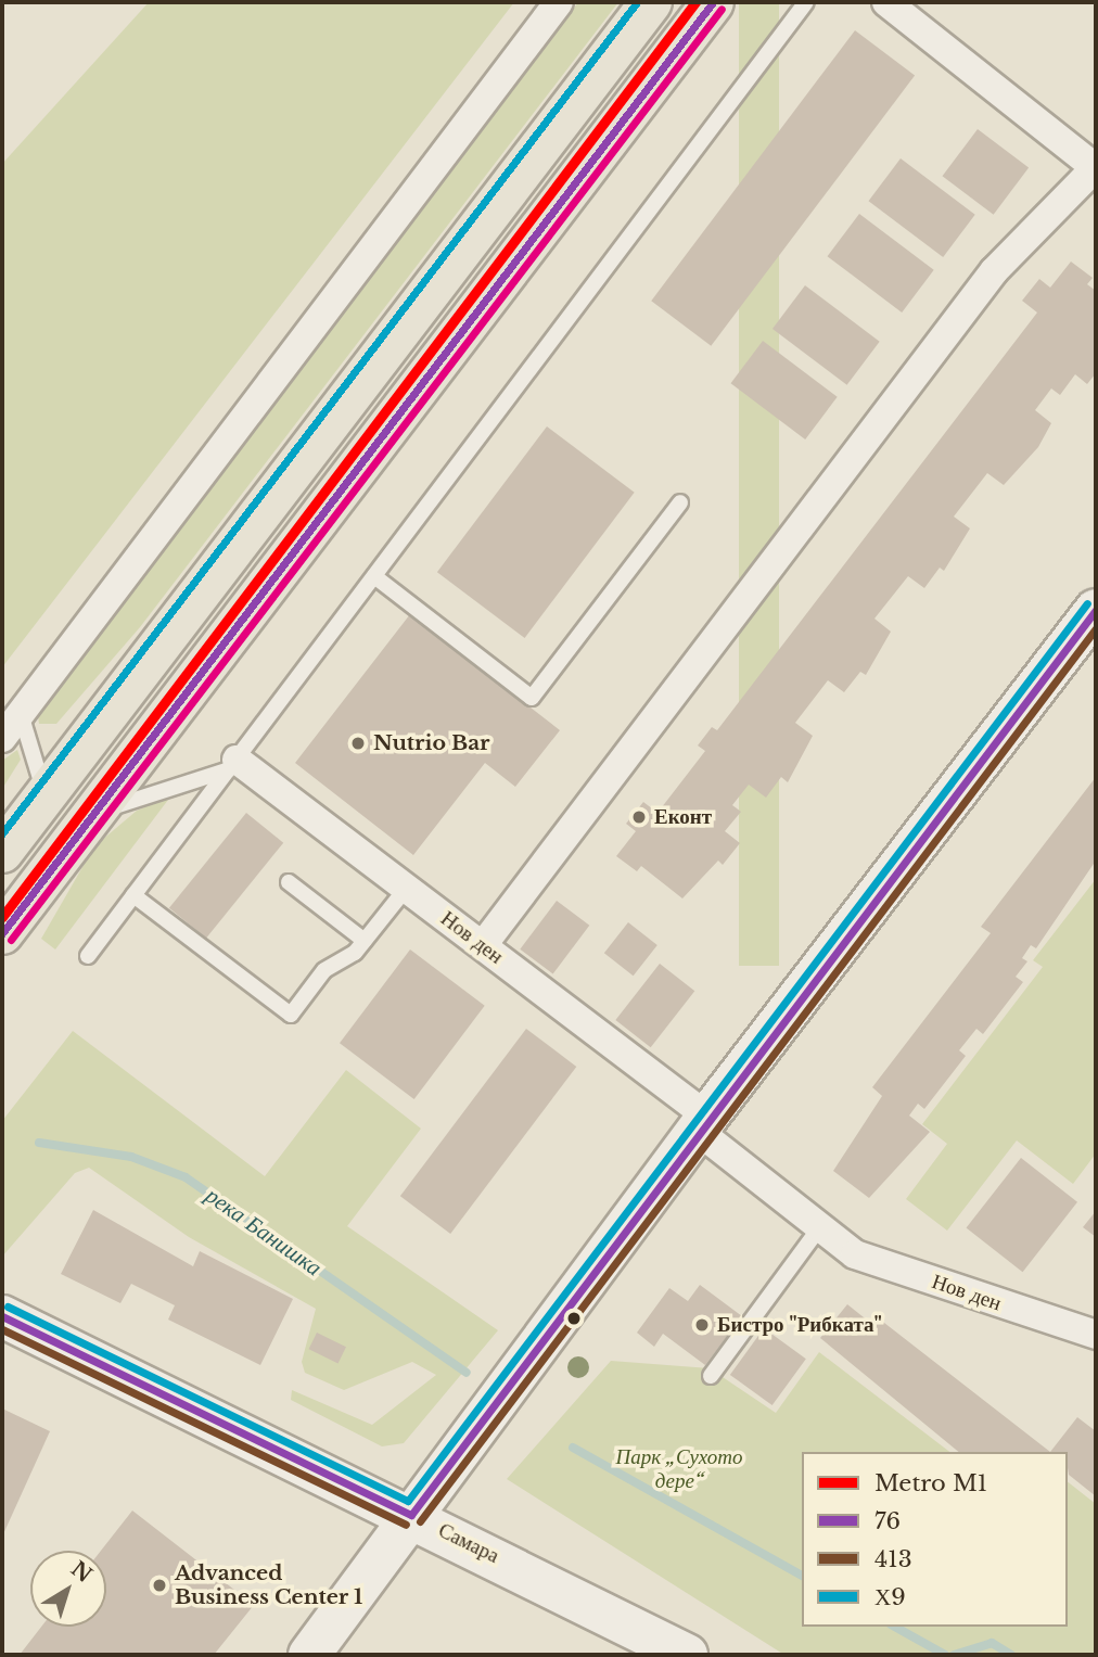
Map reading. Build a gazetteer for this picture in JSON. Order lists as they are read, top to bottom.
{
  "streets": {
    "street": ["Нов ден", "Самара"]
  },
  "water": ["река Банишка"],
  "parks": ["Парк „Сухото дере“"],
  "places": [
    "Nutrio Bar",
    "Еконт",
    "Бистро \"Рибката\"",
    "Advanced Business Center 1"
  ],
  "lines": [
    "metro line M1",
    "transit line 76",
    "transit line Х9",
    "transit line 413"
  ],
  "legend": [
    "Metro M1",
    "76",
    "413",
    "Х9"
  ],
  "north": "top right"
}
